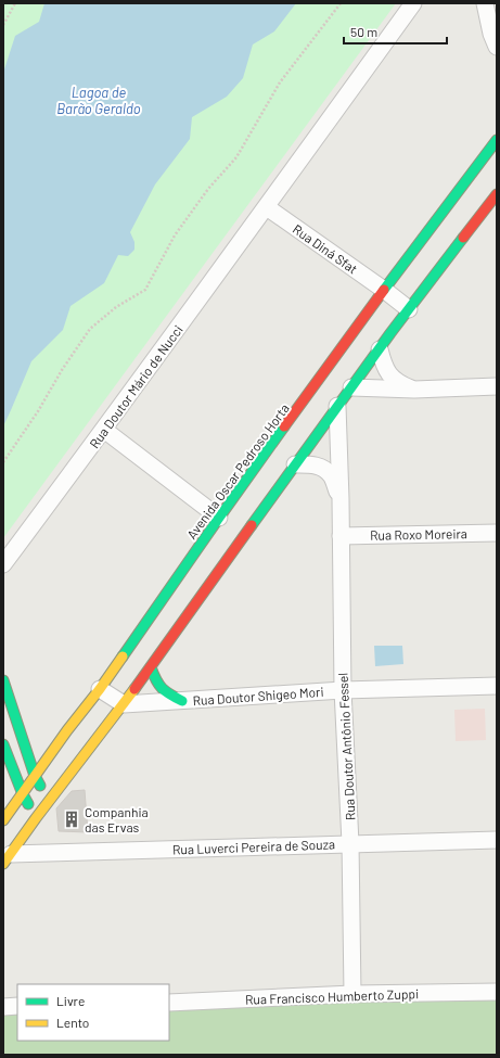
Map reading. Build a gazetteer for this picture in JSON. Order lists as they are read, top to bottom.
{
  "streets": {
    "main road": ["Avenida Oscar Pedroso Horta"],
    "street": [
      "Rua Diná Sfat",
      "Rua Doutor Mário de Nucci",
      "Rua Roxo Moreira",
      "Rua Doutor Shigeo Mori",
      "Rua Doutor Antônio Fessel",
      "Rua Luverci Pereira de Souza",
      "Rua Francisco Humberto Zuppi"
    ]
  },
  "crossings": [
    ["Rua Diná Sfat", "Rua Doutor Mário de Nucci"],
    ["Rua Diná Sfat", "Avenida Oscar Pedroso Horta"],
    ["Rua Roxo Moreira", "Rua Doutor Antônio Fessel"],
    ["Rua Doutor Shigeo Mori", "Rua Doutor Antônio Fessel"],
    ["Rua Doutor Antônio Fessel", "Rua Luverci Pereira de Souza"],
    ["Rua Doutor Antônio Fessel", "Rua Francisco Humberto Zuppi"]
  ],
  "water": ["Lagoa de Barão Geraldo"],
  "places": {
    "building": ["Companhia das Ervas"]
  },
  "legend": ["Livre", "Lento"],
  "scale_bar": "50 m"
}
